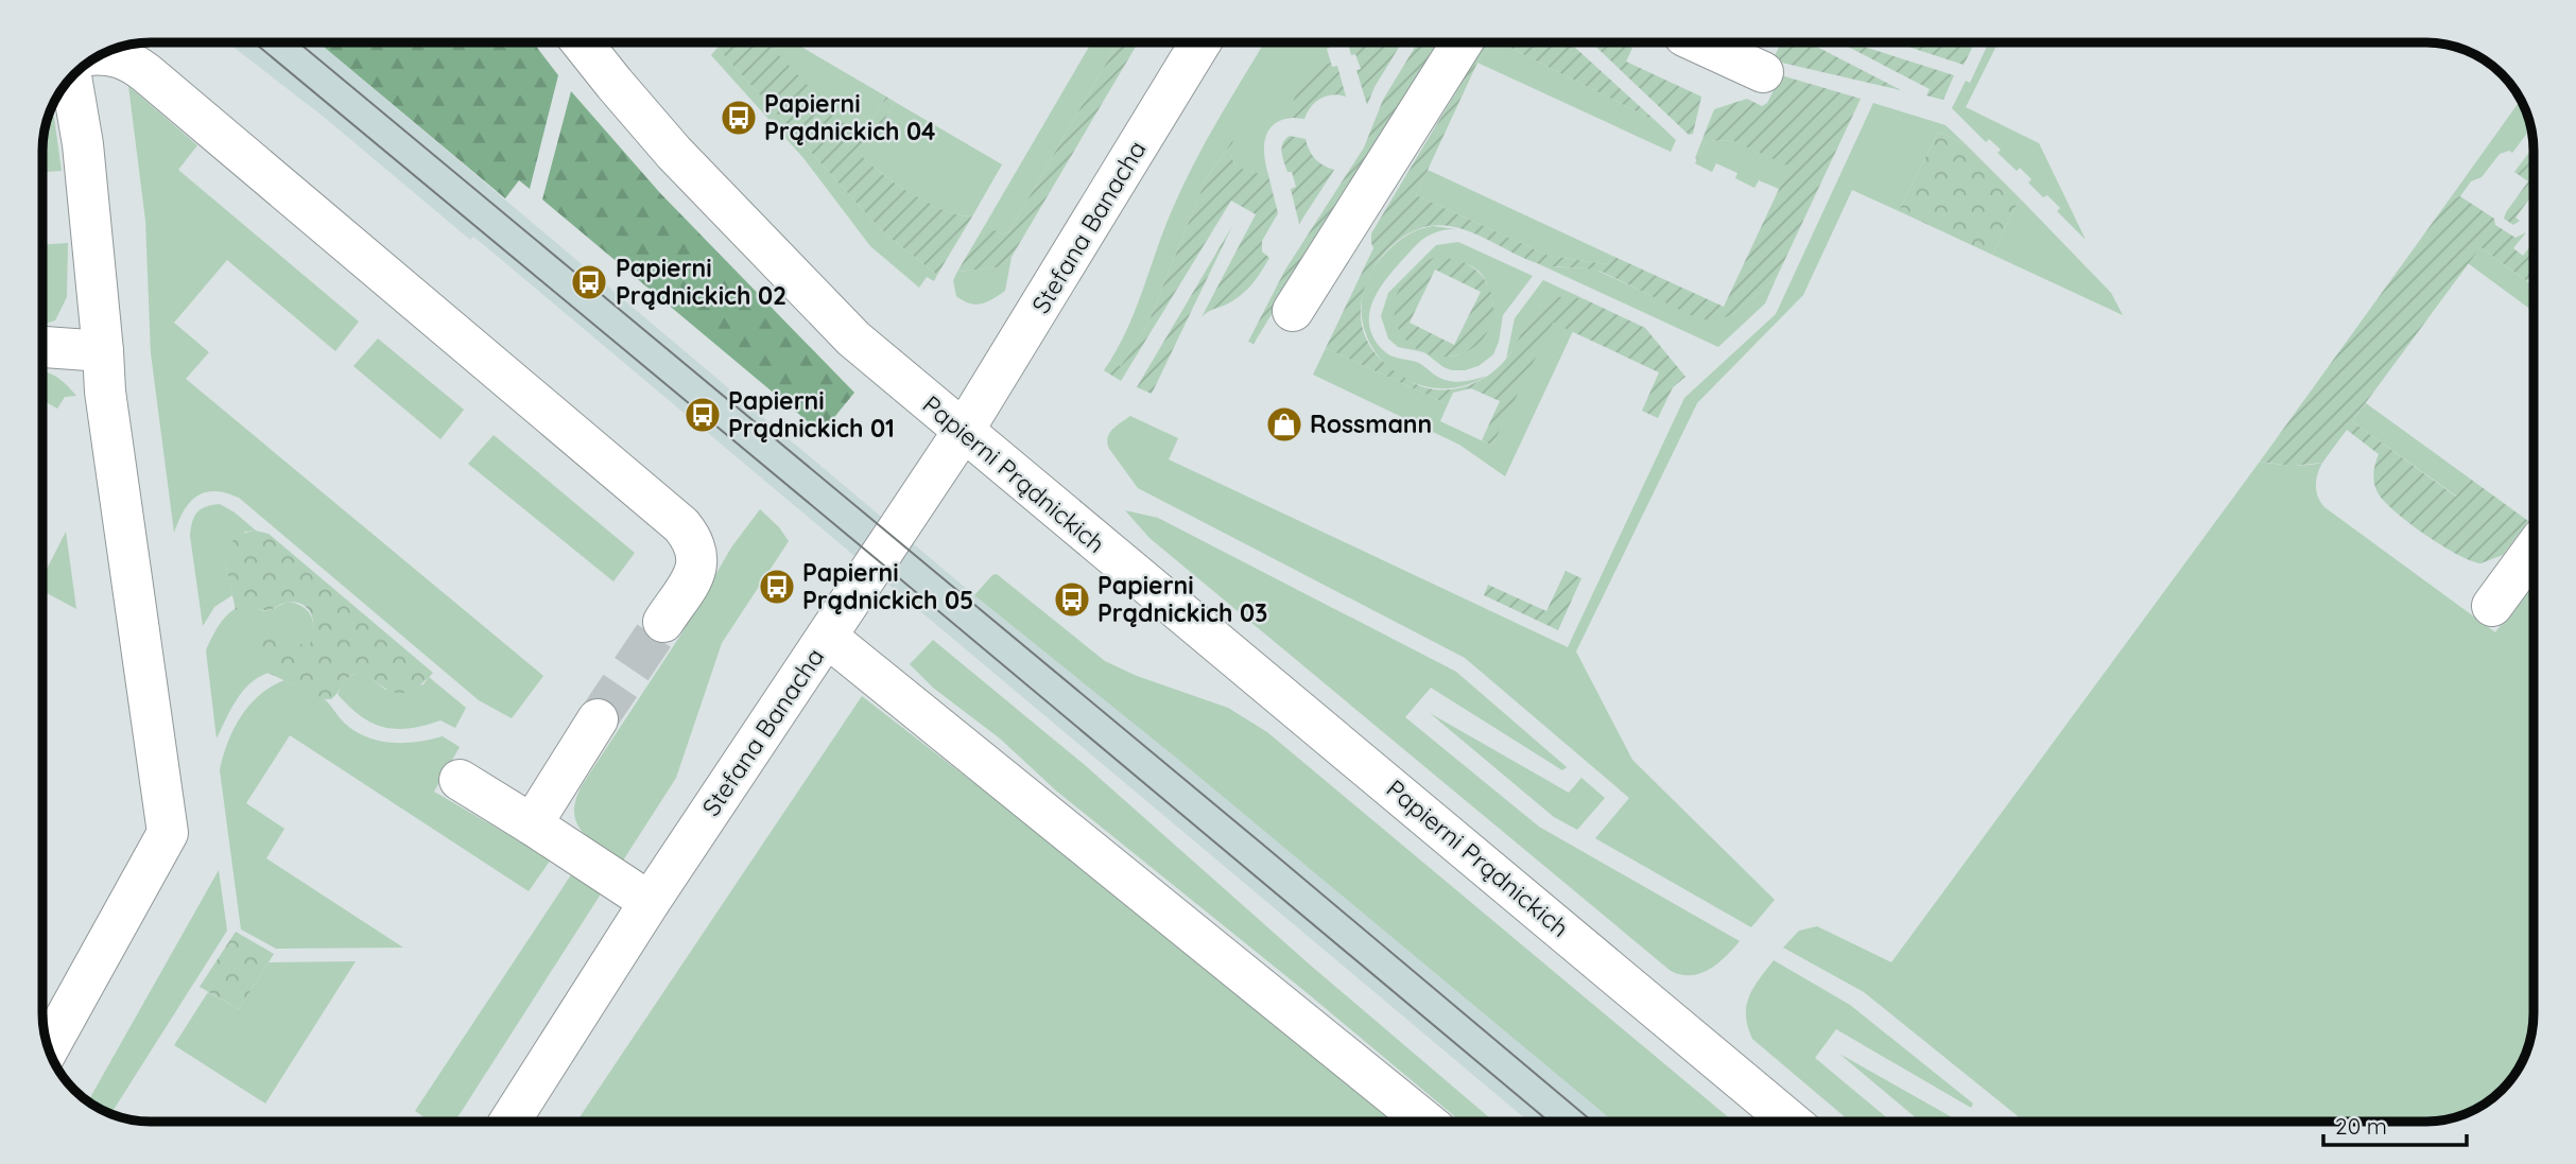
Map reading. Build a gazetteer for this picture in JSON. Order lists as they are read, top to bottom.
{
  "streets": {
    "street": ["Stefana Banacha", "Papierni Prądnickich"]
  },
  "crossings": [
    ["Stefana Banacha", "Papierni Prądnickich"]
  ],
  "places": {
    "bus stop": [
      "Papierni Prądnickich 04",
      "Papierni Prądnickich 02",
      "Papierni Prądnickich 01",
      "Papierni Prądnickich 05",
      "Papierni Prądnickich 03"
    ],
    "shop": ["Rossmann"]
  },
  "scale_bar": "20 m"
}
